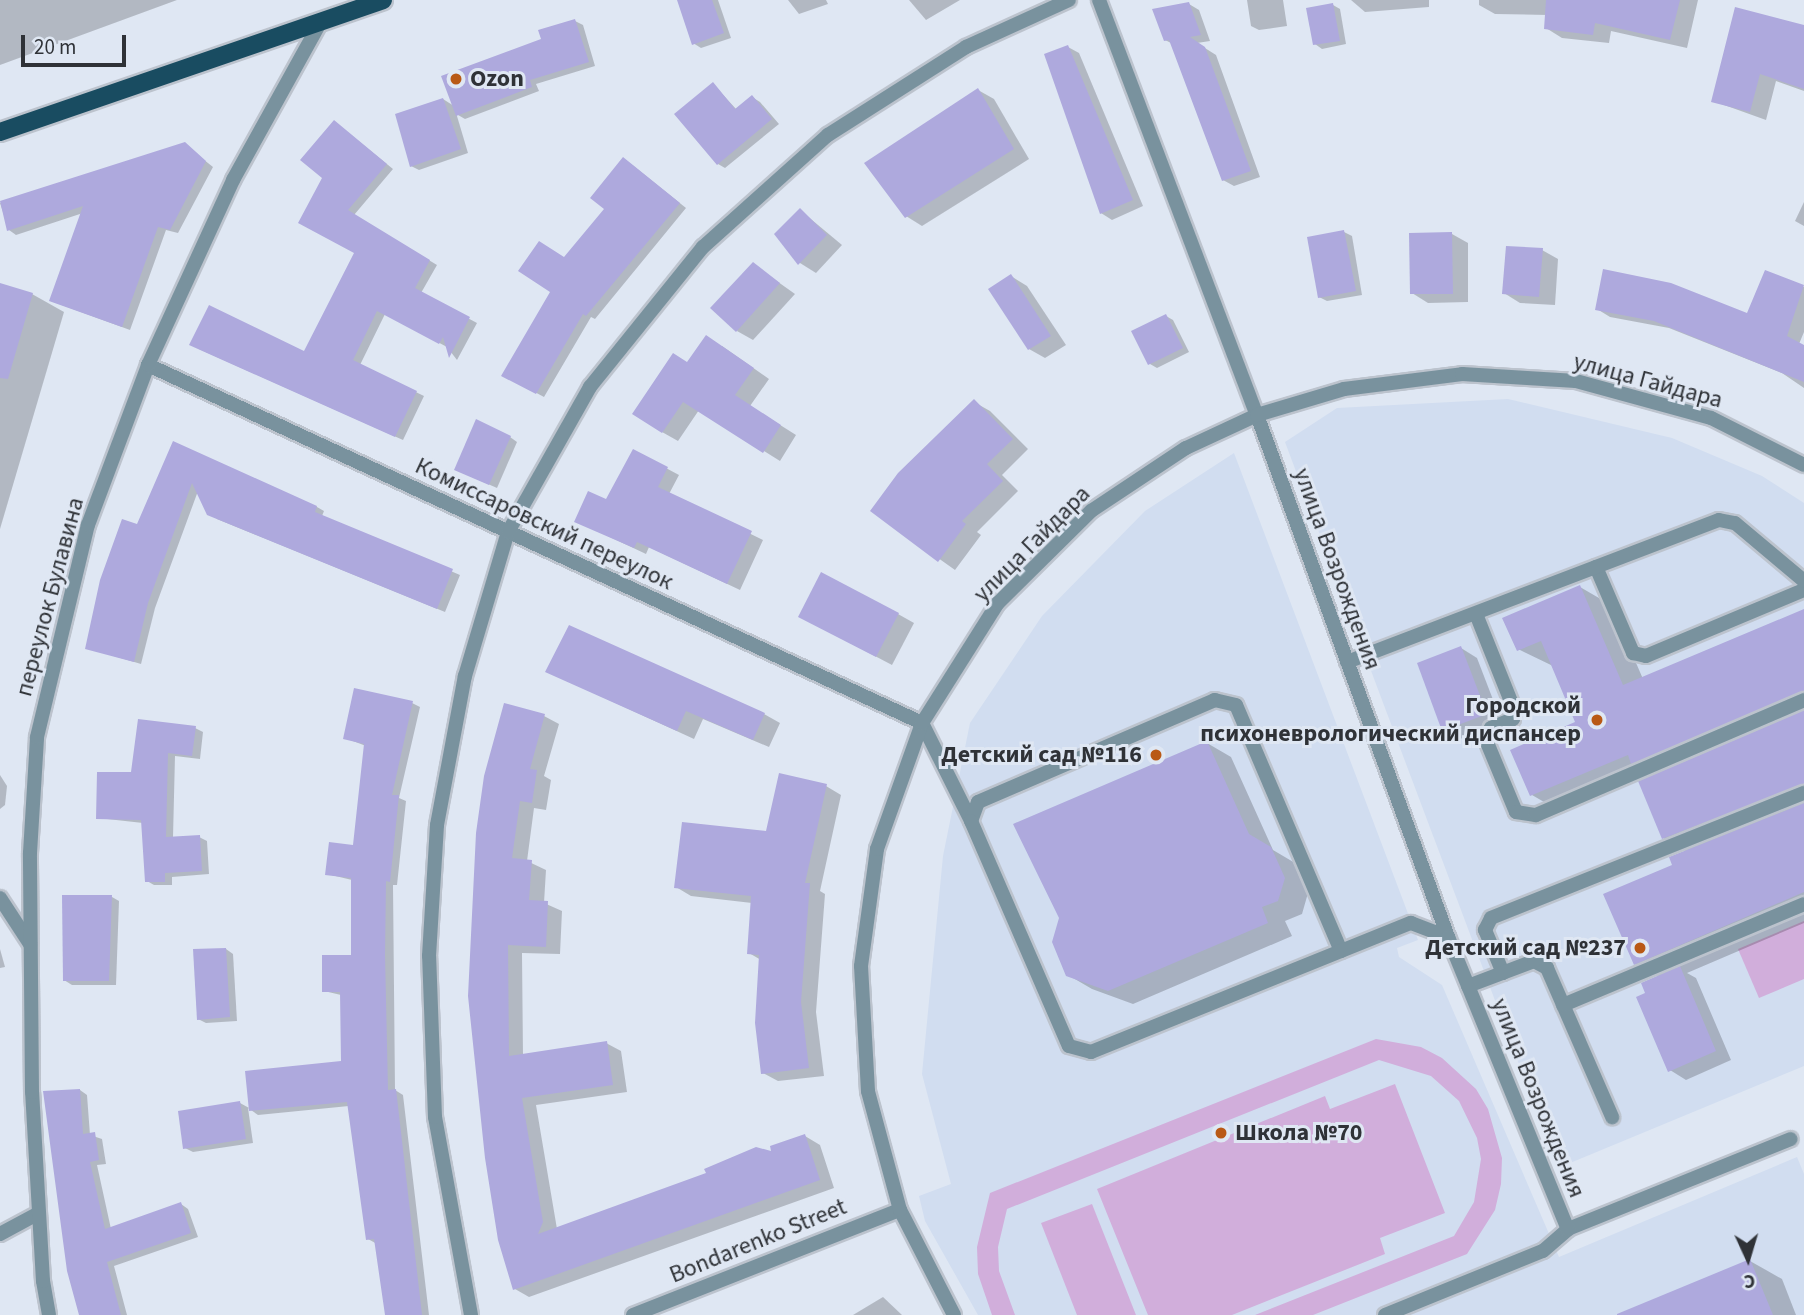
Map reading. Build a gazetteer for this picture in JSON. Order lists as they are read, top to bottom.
{
  "streets": {
    "street": [
      "улица Гайдара",
      "Комиссаровский переулок",
      "улица Возрождения",
      "переулок Булавина",
      "Bondarenko Street"
    ]
  },
  "crossings": [
    ["улица Гайдара", "Комиссаровский переулок"],
    ["улица Гайдара", "улица Возрождения"],
    ["улица Гайдара", "Bondarenko Street"],
    ["Комиссаровский переулок", "переулок Булавина"]
  ],
  "places": [
    "Ozon",
    "Городской психоневрологический диспансер",
    "Детский сад №116",
    "Детский сад №237",
    "Школа №70"
  ],
  "scale_bar": "20 m",
  "north": "bottom"
}
